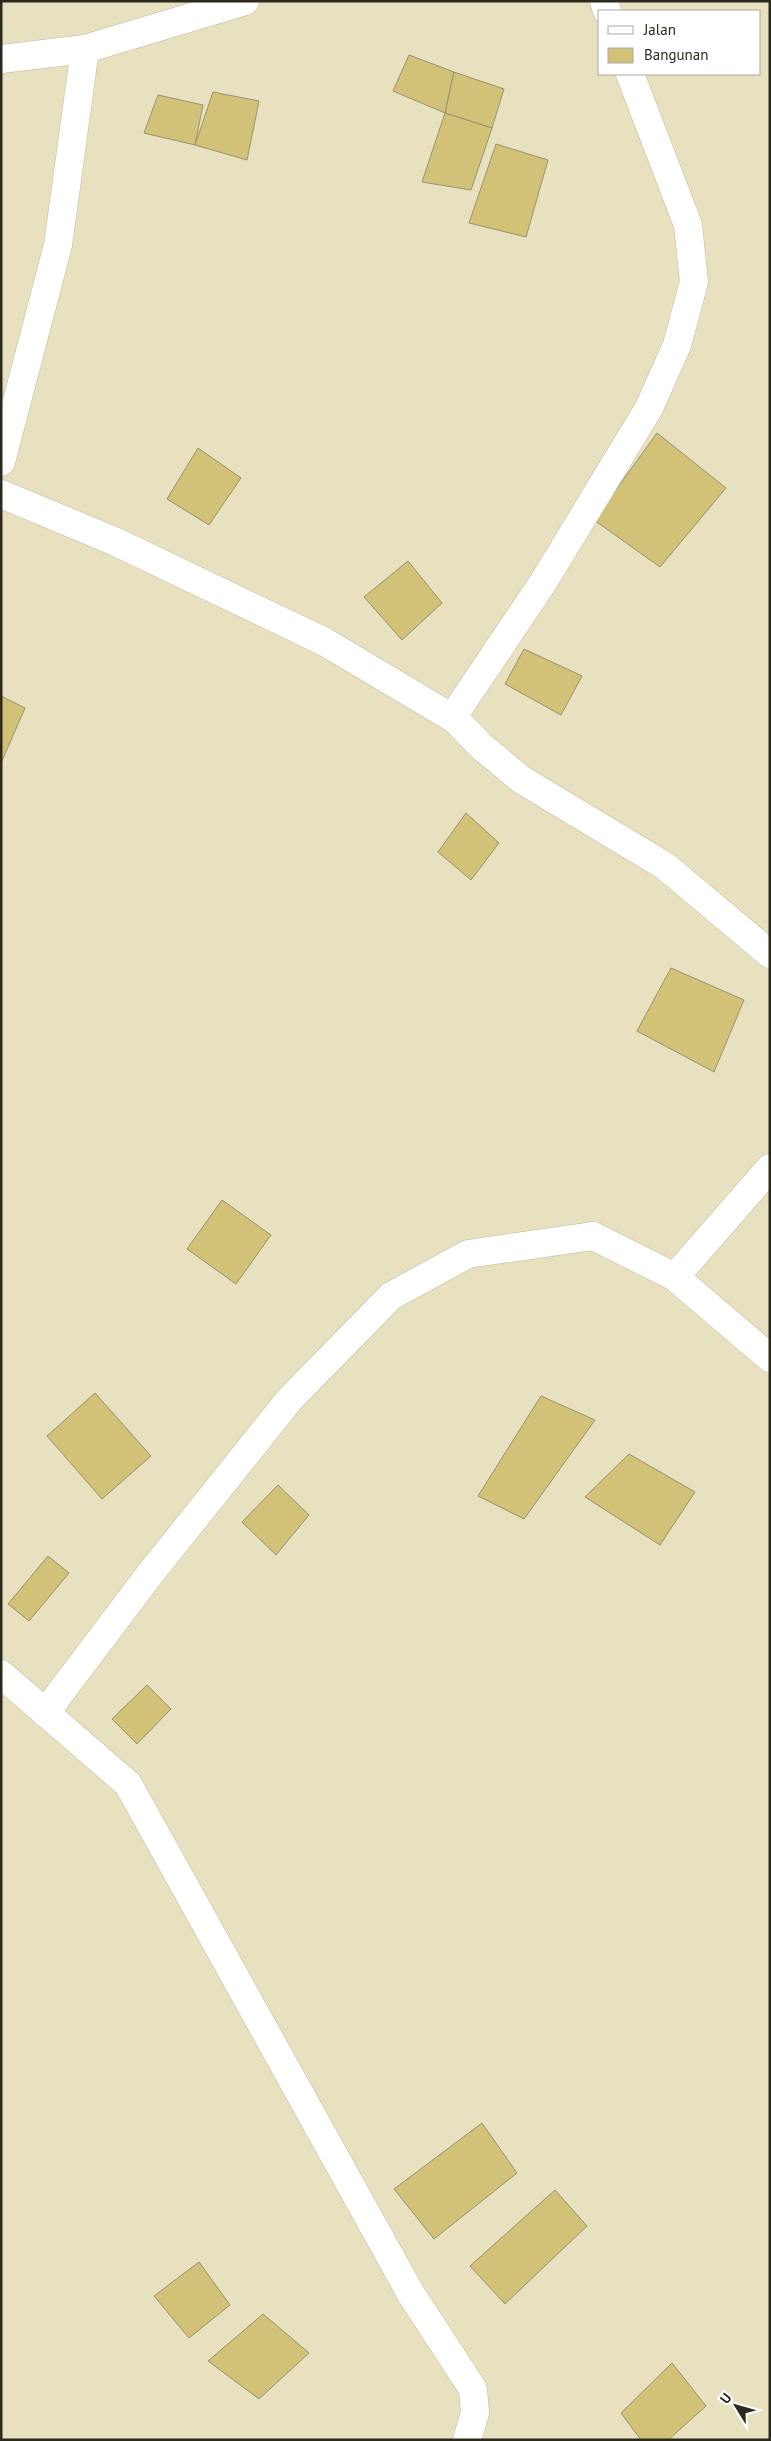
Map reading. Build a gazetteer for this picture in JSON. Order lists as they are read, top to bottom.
{
  "legend": ["Jalan", "Bangunan"],
  "north": "top left"
}
